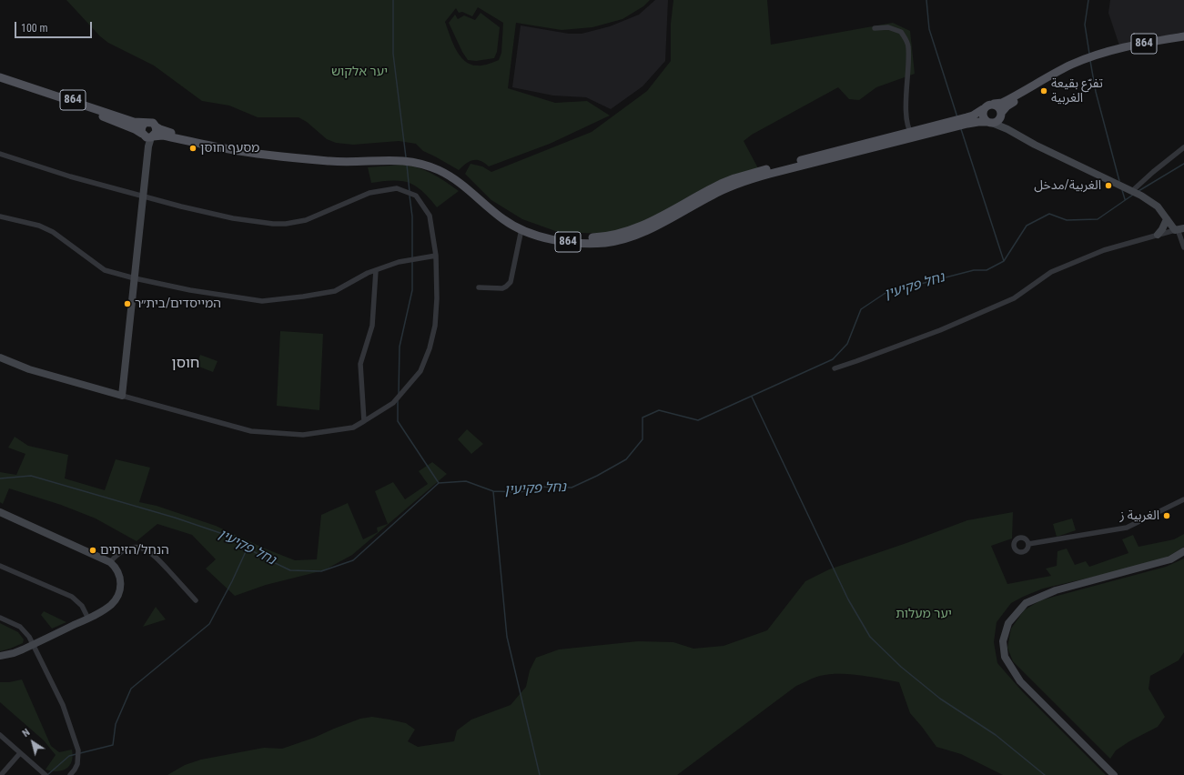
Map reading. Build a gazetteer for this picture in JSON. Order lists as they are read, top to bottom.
{
  "streets": {
    "main road": ["864"]
  },
  "districts": ["חוסן"],
  "water": ["נחל פקיעין"],
  "parks": ["יער אלקוש", "יער מעלות"],
  "places": [
    "تفرّع بقيعة الغربية",
    "מסעף חוסן",
    "الغربية/مدخل",
    "המייסדים/בית״ר",
    "الغربية ز",
    "הנחל/הזיתים"
  ],
  "scale_bar": "100 m",
  "north": "top left"
}
